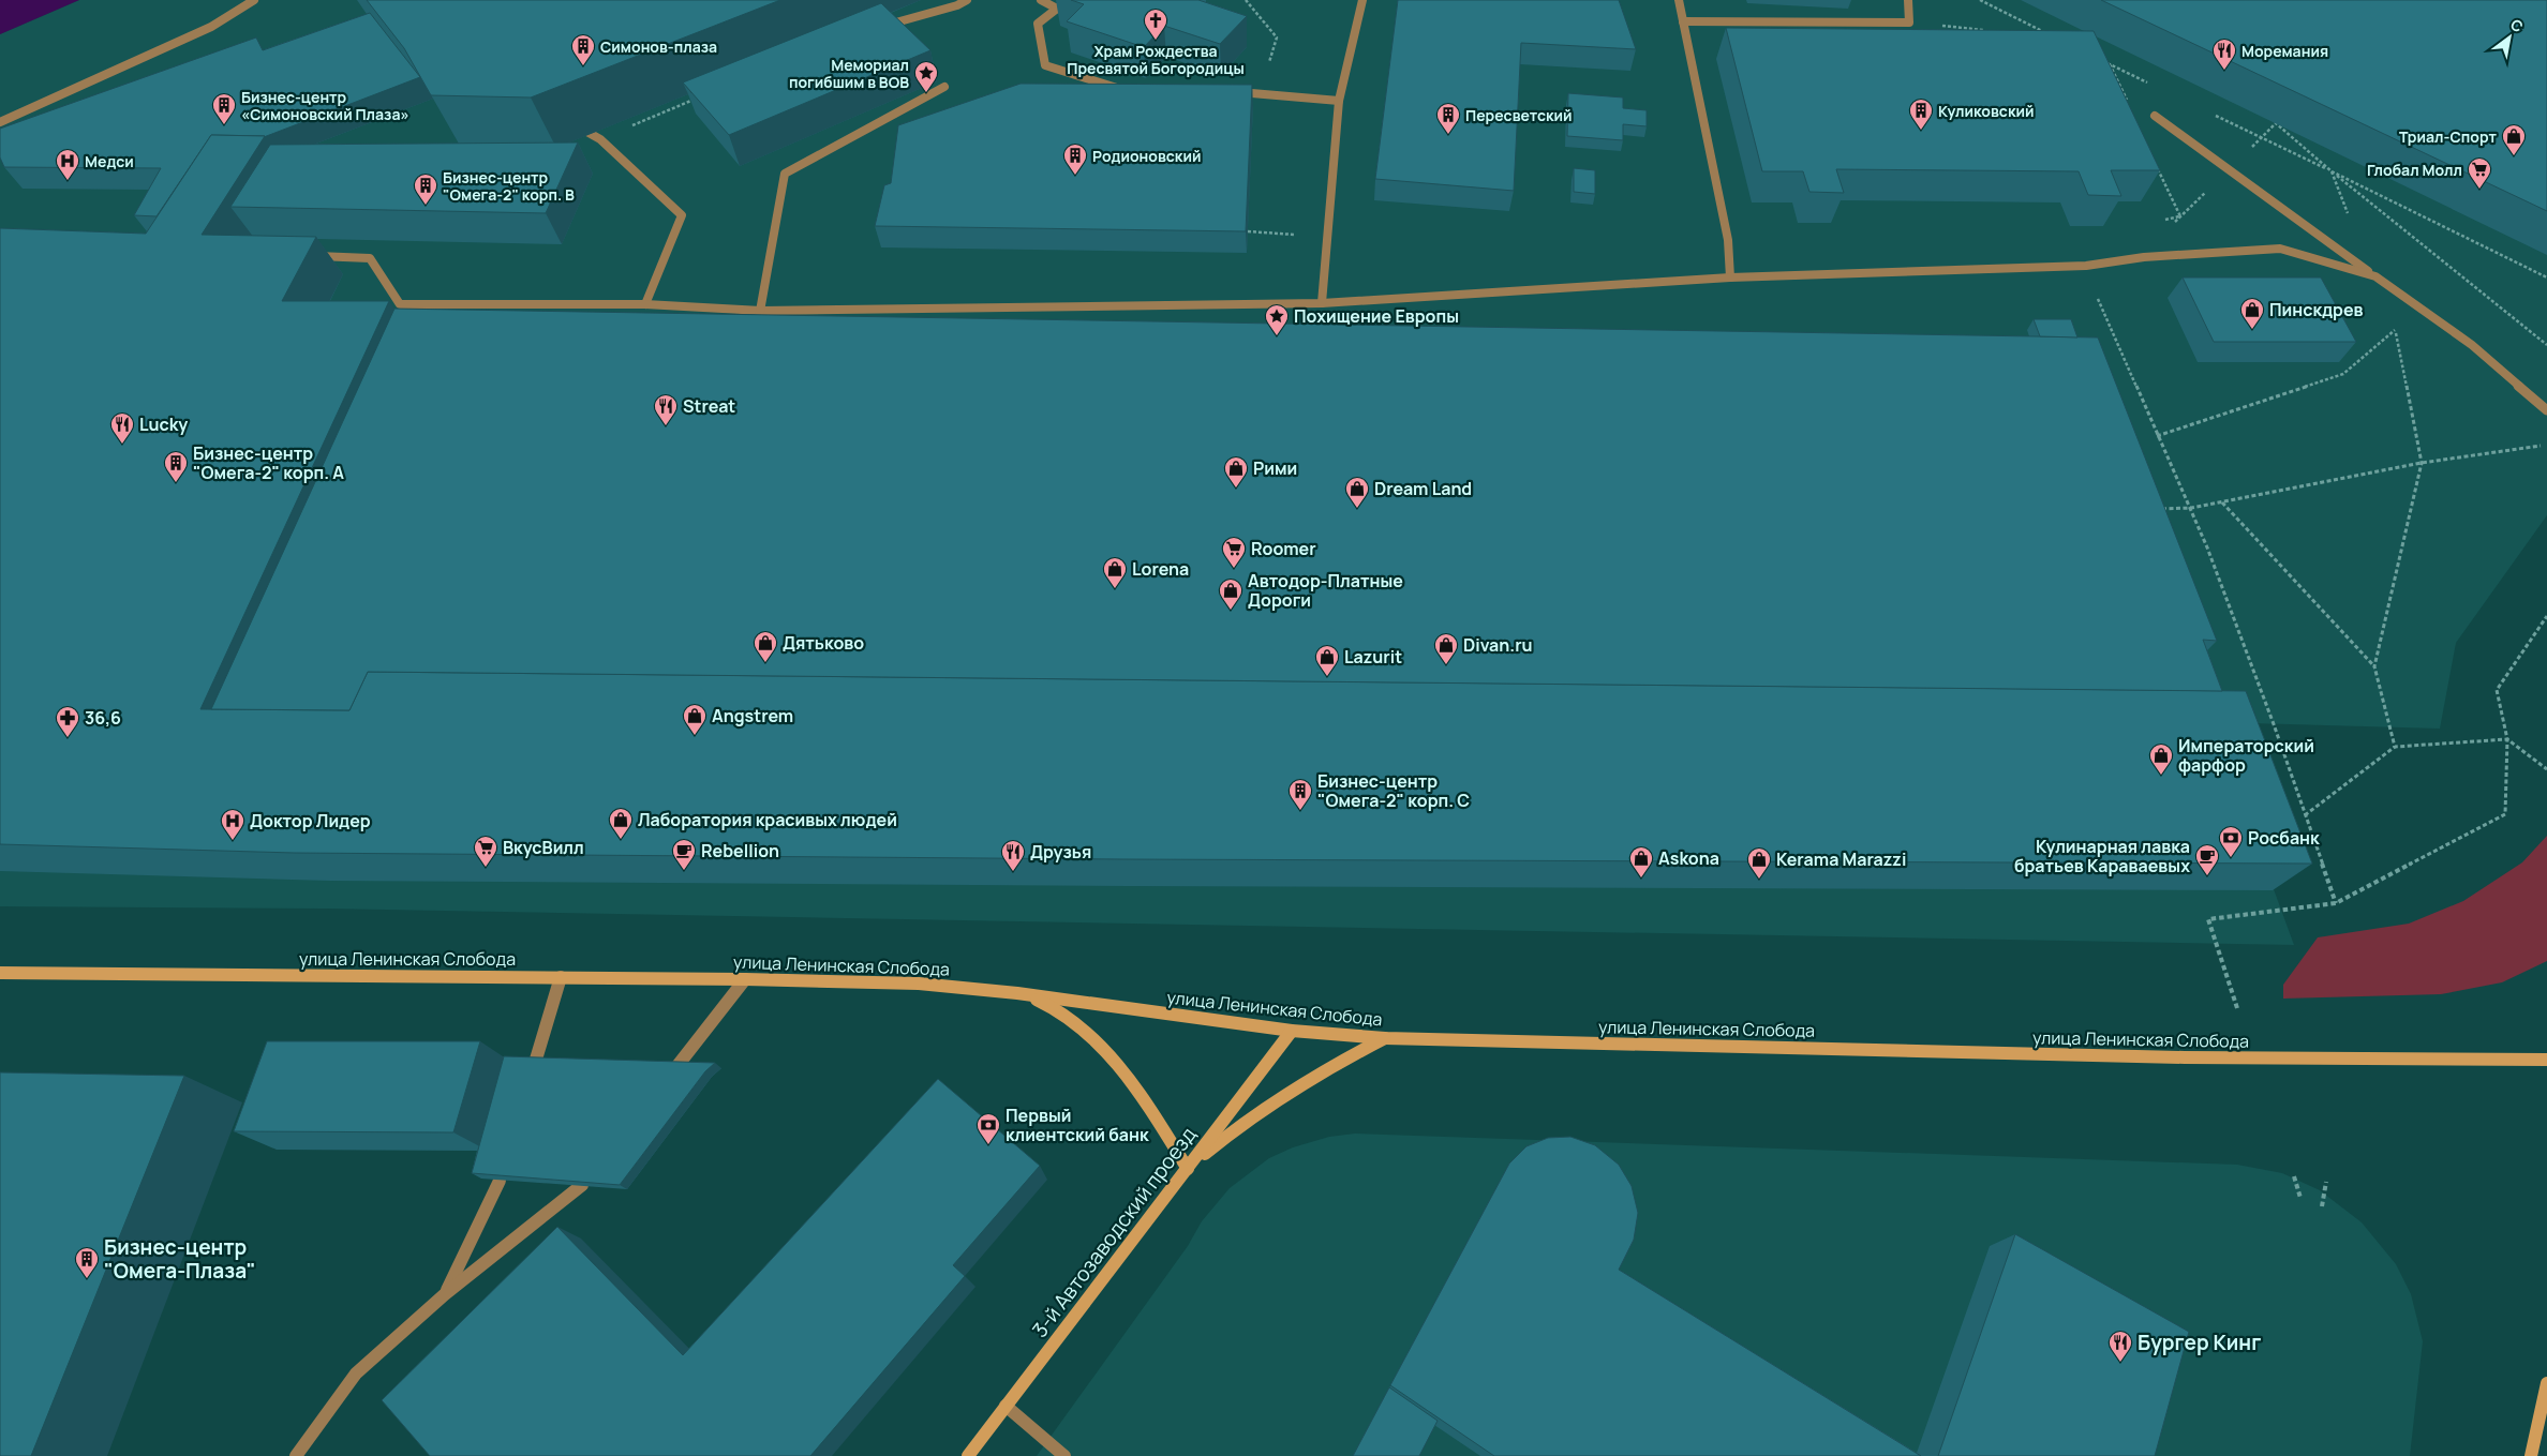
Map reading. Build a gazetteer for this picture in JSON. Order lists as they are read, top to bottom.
{
  "streets": {
    "street": ["улица Ленинская Слобода", "3-й Автозаводский проезд"]
  },
  "crossings": [
    ["улица Ленинская Слобода", "3-й Автозаводский проезд"]
  ],
  "places": {
    "church": ["Храм Рождества Пресвятой Богородицы"],
    "building": [
      "Симонов-плаза",
      "Бизнес-центр «Симоновский Плаза»",
      "Куликовский",
      "Пересветский",
      "Родионовский",
      "Бизнес-центр \"Омега-2\" корп. B",
      "Бизнес-центр \"Омега-2\" корп. A",
      "Бизнес-центр \"Омега-2\" корп. C",
      "Бизнес-центр \"Омега-Плаза\""
    ],
    "restaurant": [
      "Моремания",
      "Streat",
      "Lucky",
      "Друзья",
      "Бургер Кинг"
    ],
    "place": ["Мемориал погибшим в ВОВ", "Похищение Европы"],
    "shop": [
      "Триал-Спорт",
      "Пинскдрев",
      "Рими",
      "Dream Land",
      "Lorena",
      "Автодор-Платные Дороги",
      "Дятьково",
      "Divan.ru",
      "Lazurit",
      "Angstrem",
      "Императорский фарфор",
      "Лаборатория красивых людей",
      "Askona",
      "Kerama Marazzi"
    ],
    "hospital": ["Медси", "Доктор Лидер"],
    "supermarket": ["Глобал Молл", "Roomer", "ВкусВилл"],
    "pharmacy": ["36,6"],
    "bank": ["Росбанк", "Первый клиентский банк"],
    "cafe": ["Rebellion", "Кулинарная лавка братьев Караваевых"]
  },
  "north": "top right"
}
